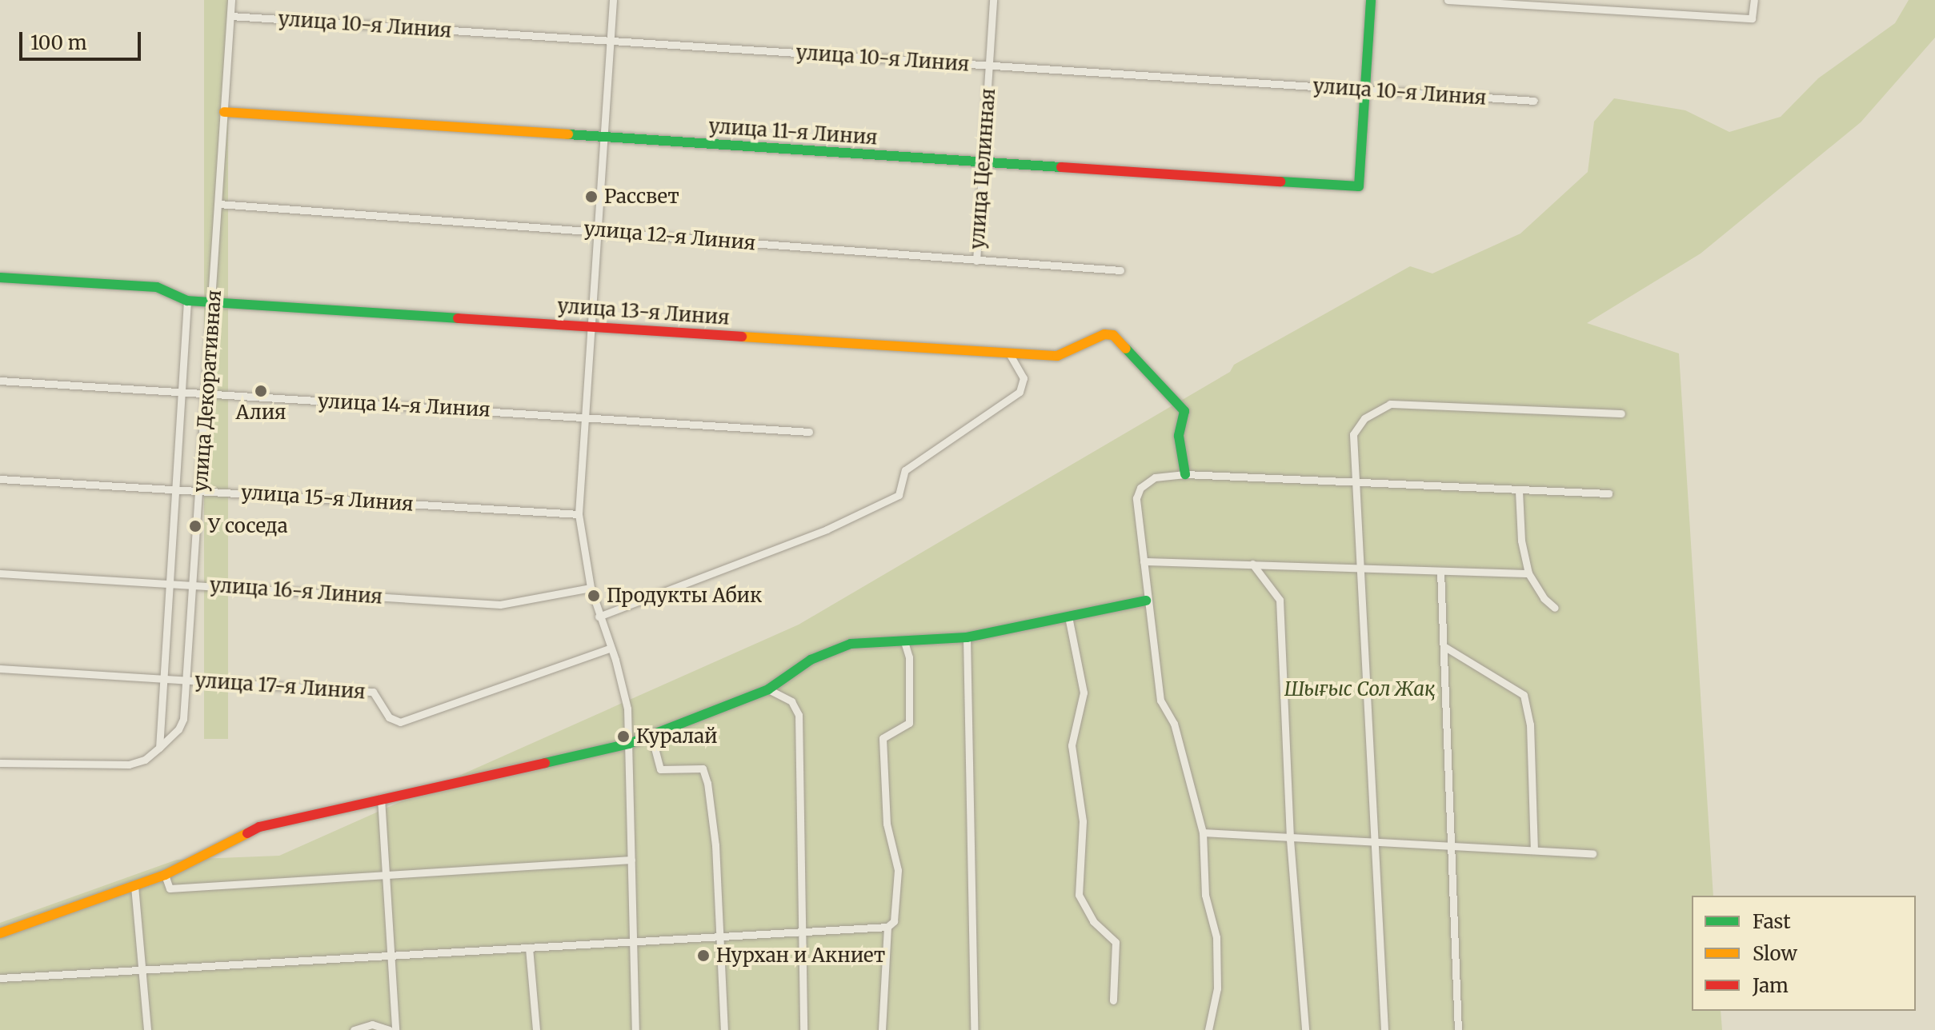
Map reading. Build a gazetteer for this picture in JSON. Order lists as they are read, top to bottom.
{
  "streets": {
    "street": [
      "улица 10-я Линия",
      "улица 11-я Линия",
      "улица Целинная",
      "улица 12-я Линия",
      "улица 13-я Линия",
      "улица Декоративная",
      "улица 14-я Линия",
      "улица 15-я Линия",
      "улица 16-я Линия",
      "улица 17-я Линия"
    ]
  },
  "crossings": [
    ["улица 10-я Линия", "улица 11-я Линия"],
    ["улица 10-я Линия", "улица Целинная"],
    ["улица 10-я Линия", "улица Декоративная"],
    ["улица 11-я Линия", "улица Целинная"],
    ["улица 11-я Линия", "улица Декоративная"],
    ["улица Целинная", "улица 12-я Линия"],
    ["улица 12-я Линия", "улица Декоративная"],
    ["улица 13-я Линия", "улица Декоративная"],
    ["улица Декоративная", "улица 14-я Линия"],
    ["улица Декоративная", "улица 15-я Линия"],
    ["улица Декоративная", "улица 16-я Линия"],
    ["улица Декоративная", "улица 17-я Линия"]
  ],
  "parks": ["Шығыс Сол Жақ"],
  "places": [
    "Рассвет",
    "Алия",
    "У соседа",
    "Продукты Абик",
    "Куралай",
    "Нурхан и Акниет"
  ],
  "legend": ["Fast", "Slow", "Jam"],
  "scale_bar": "100 m"
}
